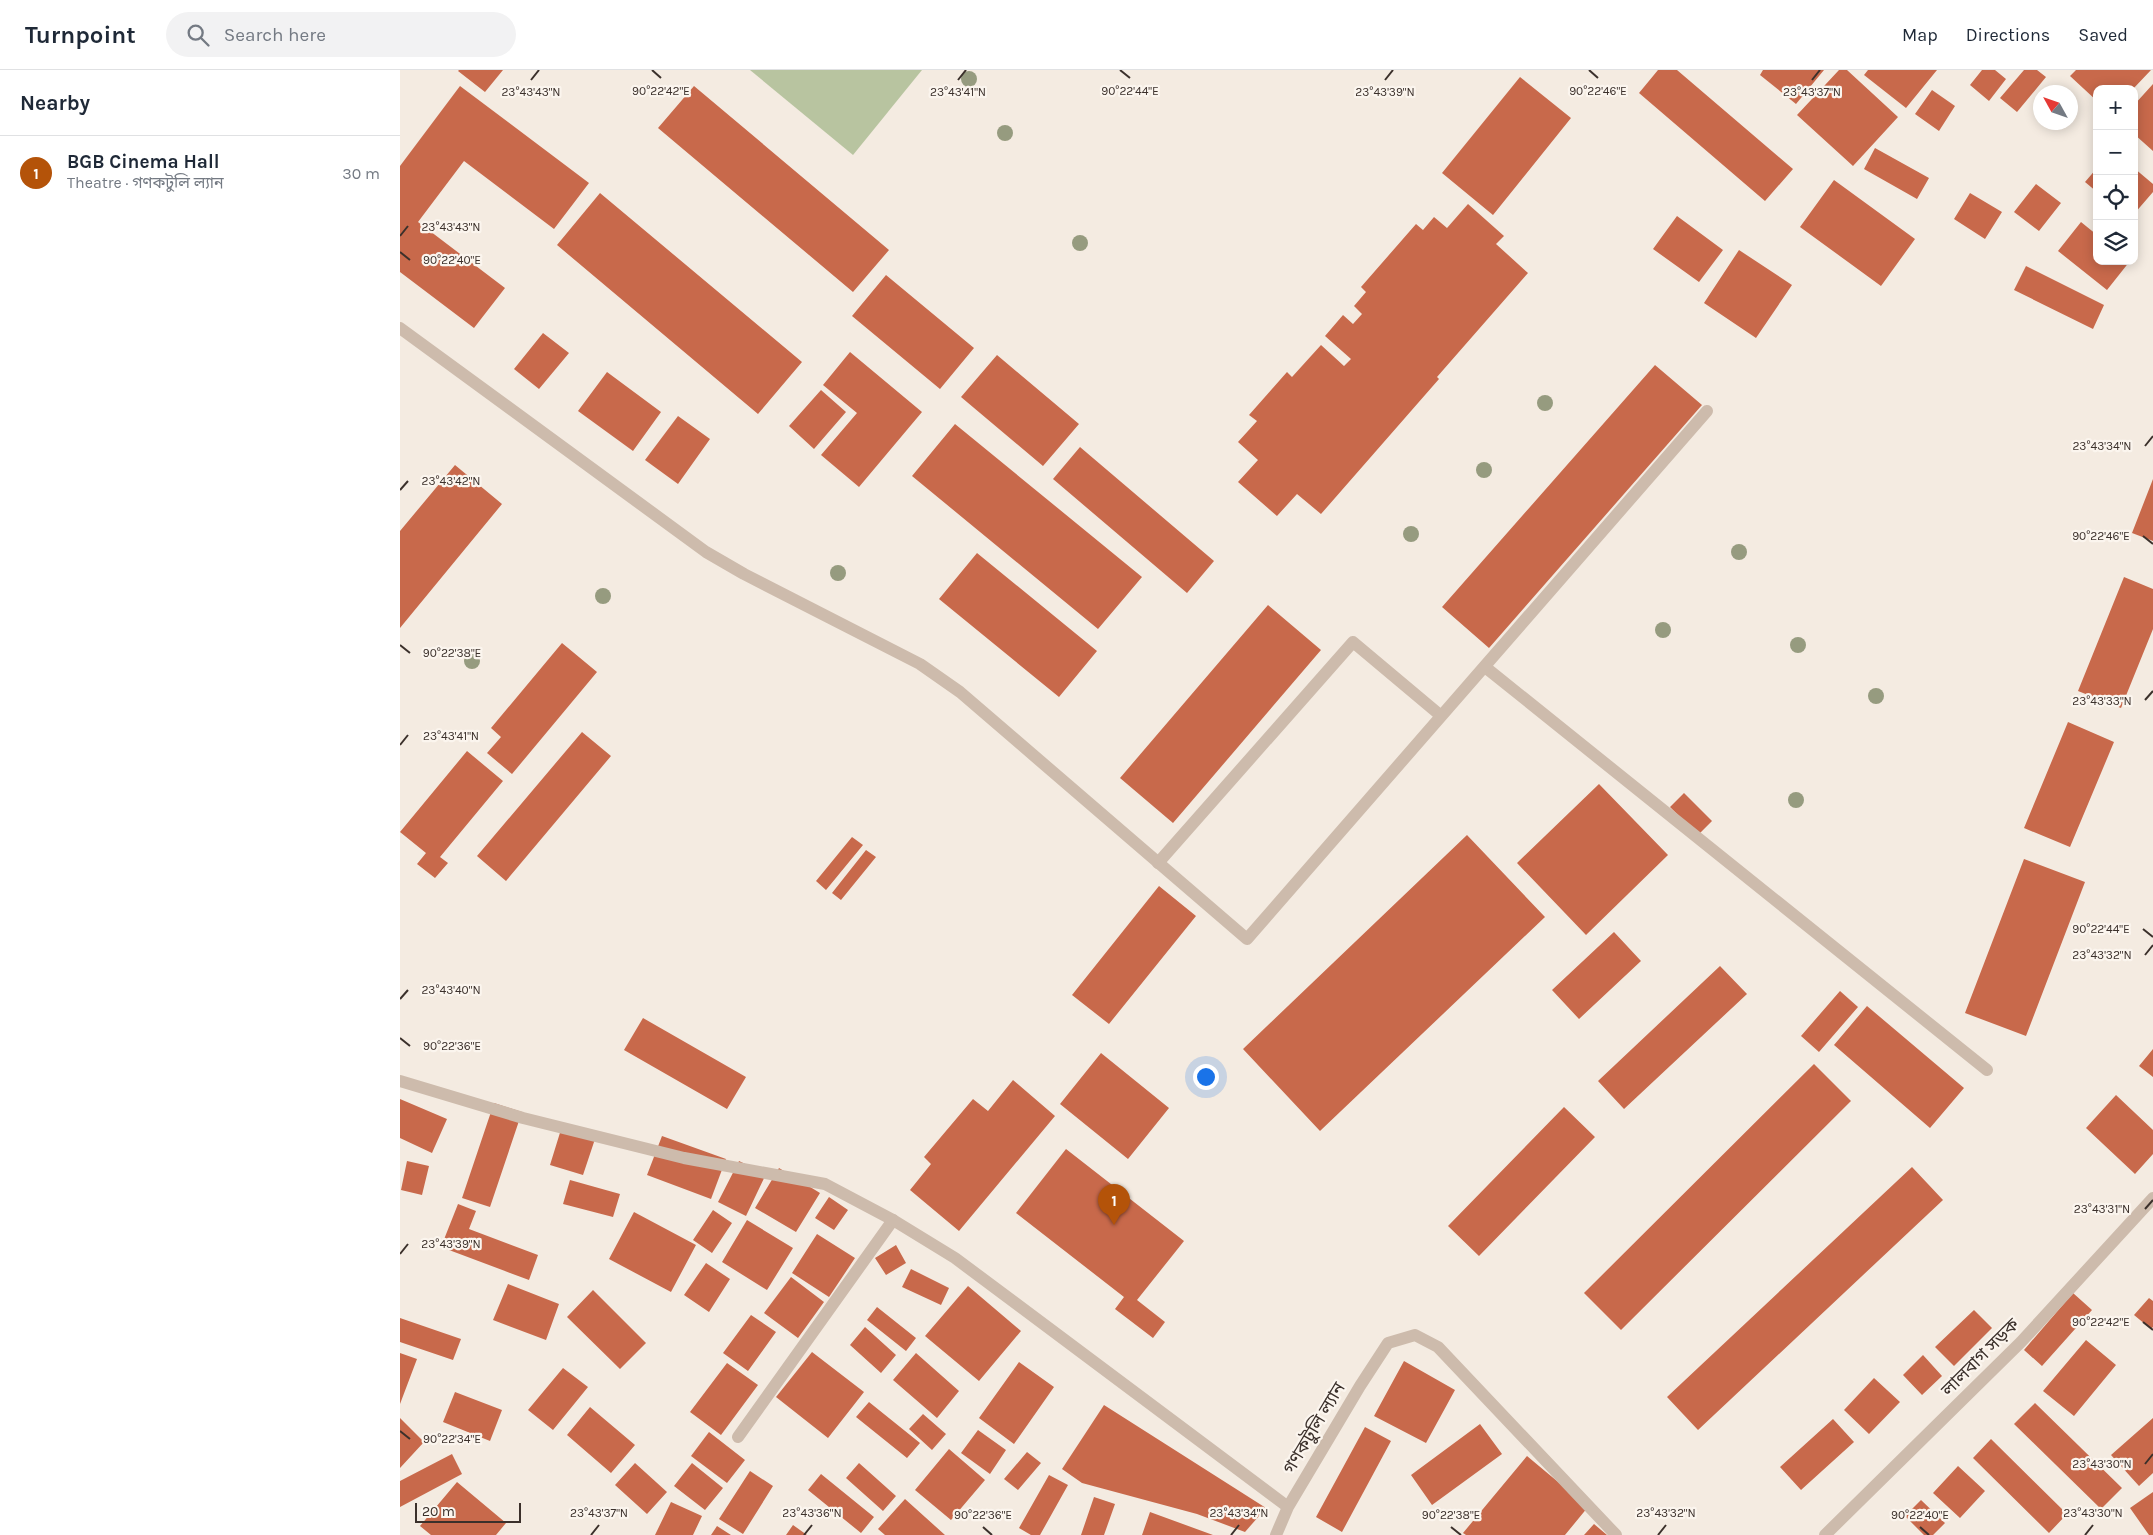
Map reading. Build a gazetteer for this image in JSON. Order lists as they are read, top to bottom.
{
  "streets": {
    "street": ["লালবাগ সড়ক", "গণকটুলি ল্যান"]
  },
  "scale_bar": "20 m",
  "north": "top left",
  "page": {
    "header": "Turnpoint",
    "search": "Search here",
    "nav": ["Map", "Directions", "Saved"],
    "heading": "Nearby",
    "map_buttons": ["+", "−"],
    "list": [
      {
        "mark": "1",
        "name": "BGB Cinema Hall",
        "note": "Theatre · গণকটুলি ল্যান",
        "value": "30 m"
      }
    ],
    "pins": "1",
    "scale": "20 m"
  },
  "coordinates": [
    "90°22'44\"E",
    "90°22'42\"E",
    "90°22'46\"E",
    "23°43'43\"N",
    "23°43'41\"N",
    "23°43'39\"N",
    "23°43'37\"N",
    "90°22'40\"E",
    "23°43'34\"N",
    "23°43'42\"N",
    "90°22'38\"E",
    "23°43'33\"N",
    "23°43'32\"N",
    "23°43'40\"N",
    "90°22'36\"E",
    "23°43'31\"N",
    "90°22'34\"E",
    "23°43'30\"N",
    "23°43'36\"N"
  ]
}
